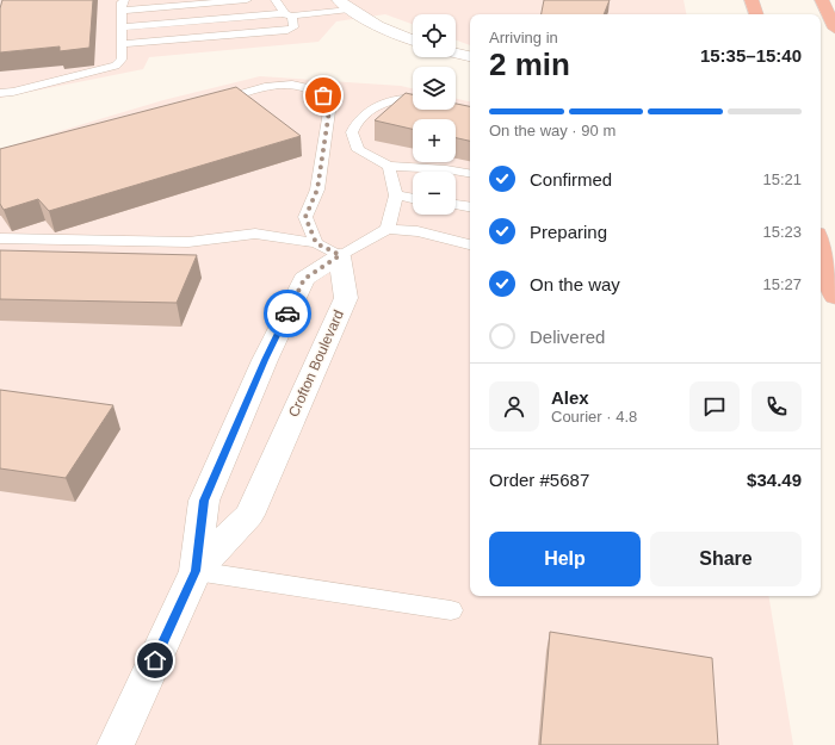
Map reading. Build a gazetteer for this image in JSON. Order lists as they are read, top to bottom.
{
  "streets": {
    "street": ["Crofton Boulevard"]
  },
  "page": {
    "map_buttons": ["+", "−"],
    "heading": ["2 min", "Arriving in", "15:35–15:40"],
    "panel": [
      "Alex",
      "Courier · 4.8",
      "Order #5687",
      "$34.49"
    ],
    "bar": "On the way · 90 m",
    "list": [
      ["Confirmed", "15:21"],
      ["Preparing", "15:23"],
      ["On the way", "15:27"],
      "Delivered"
    ],
    "buttons": ["Help", "Share"]
  }
}
